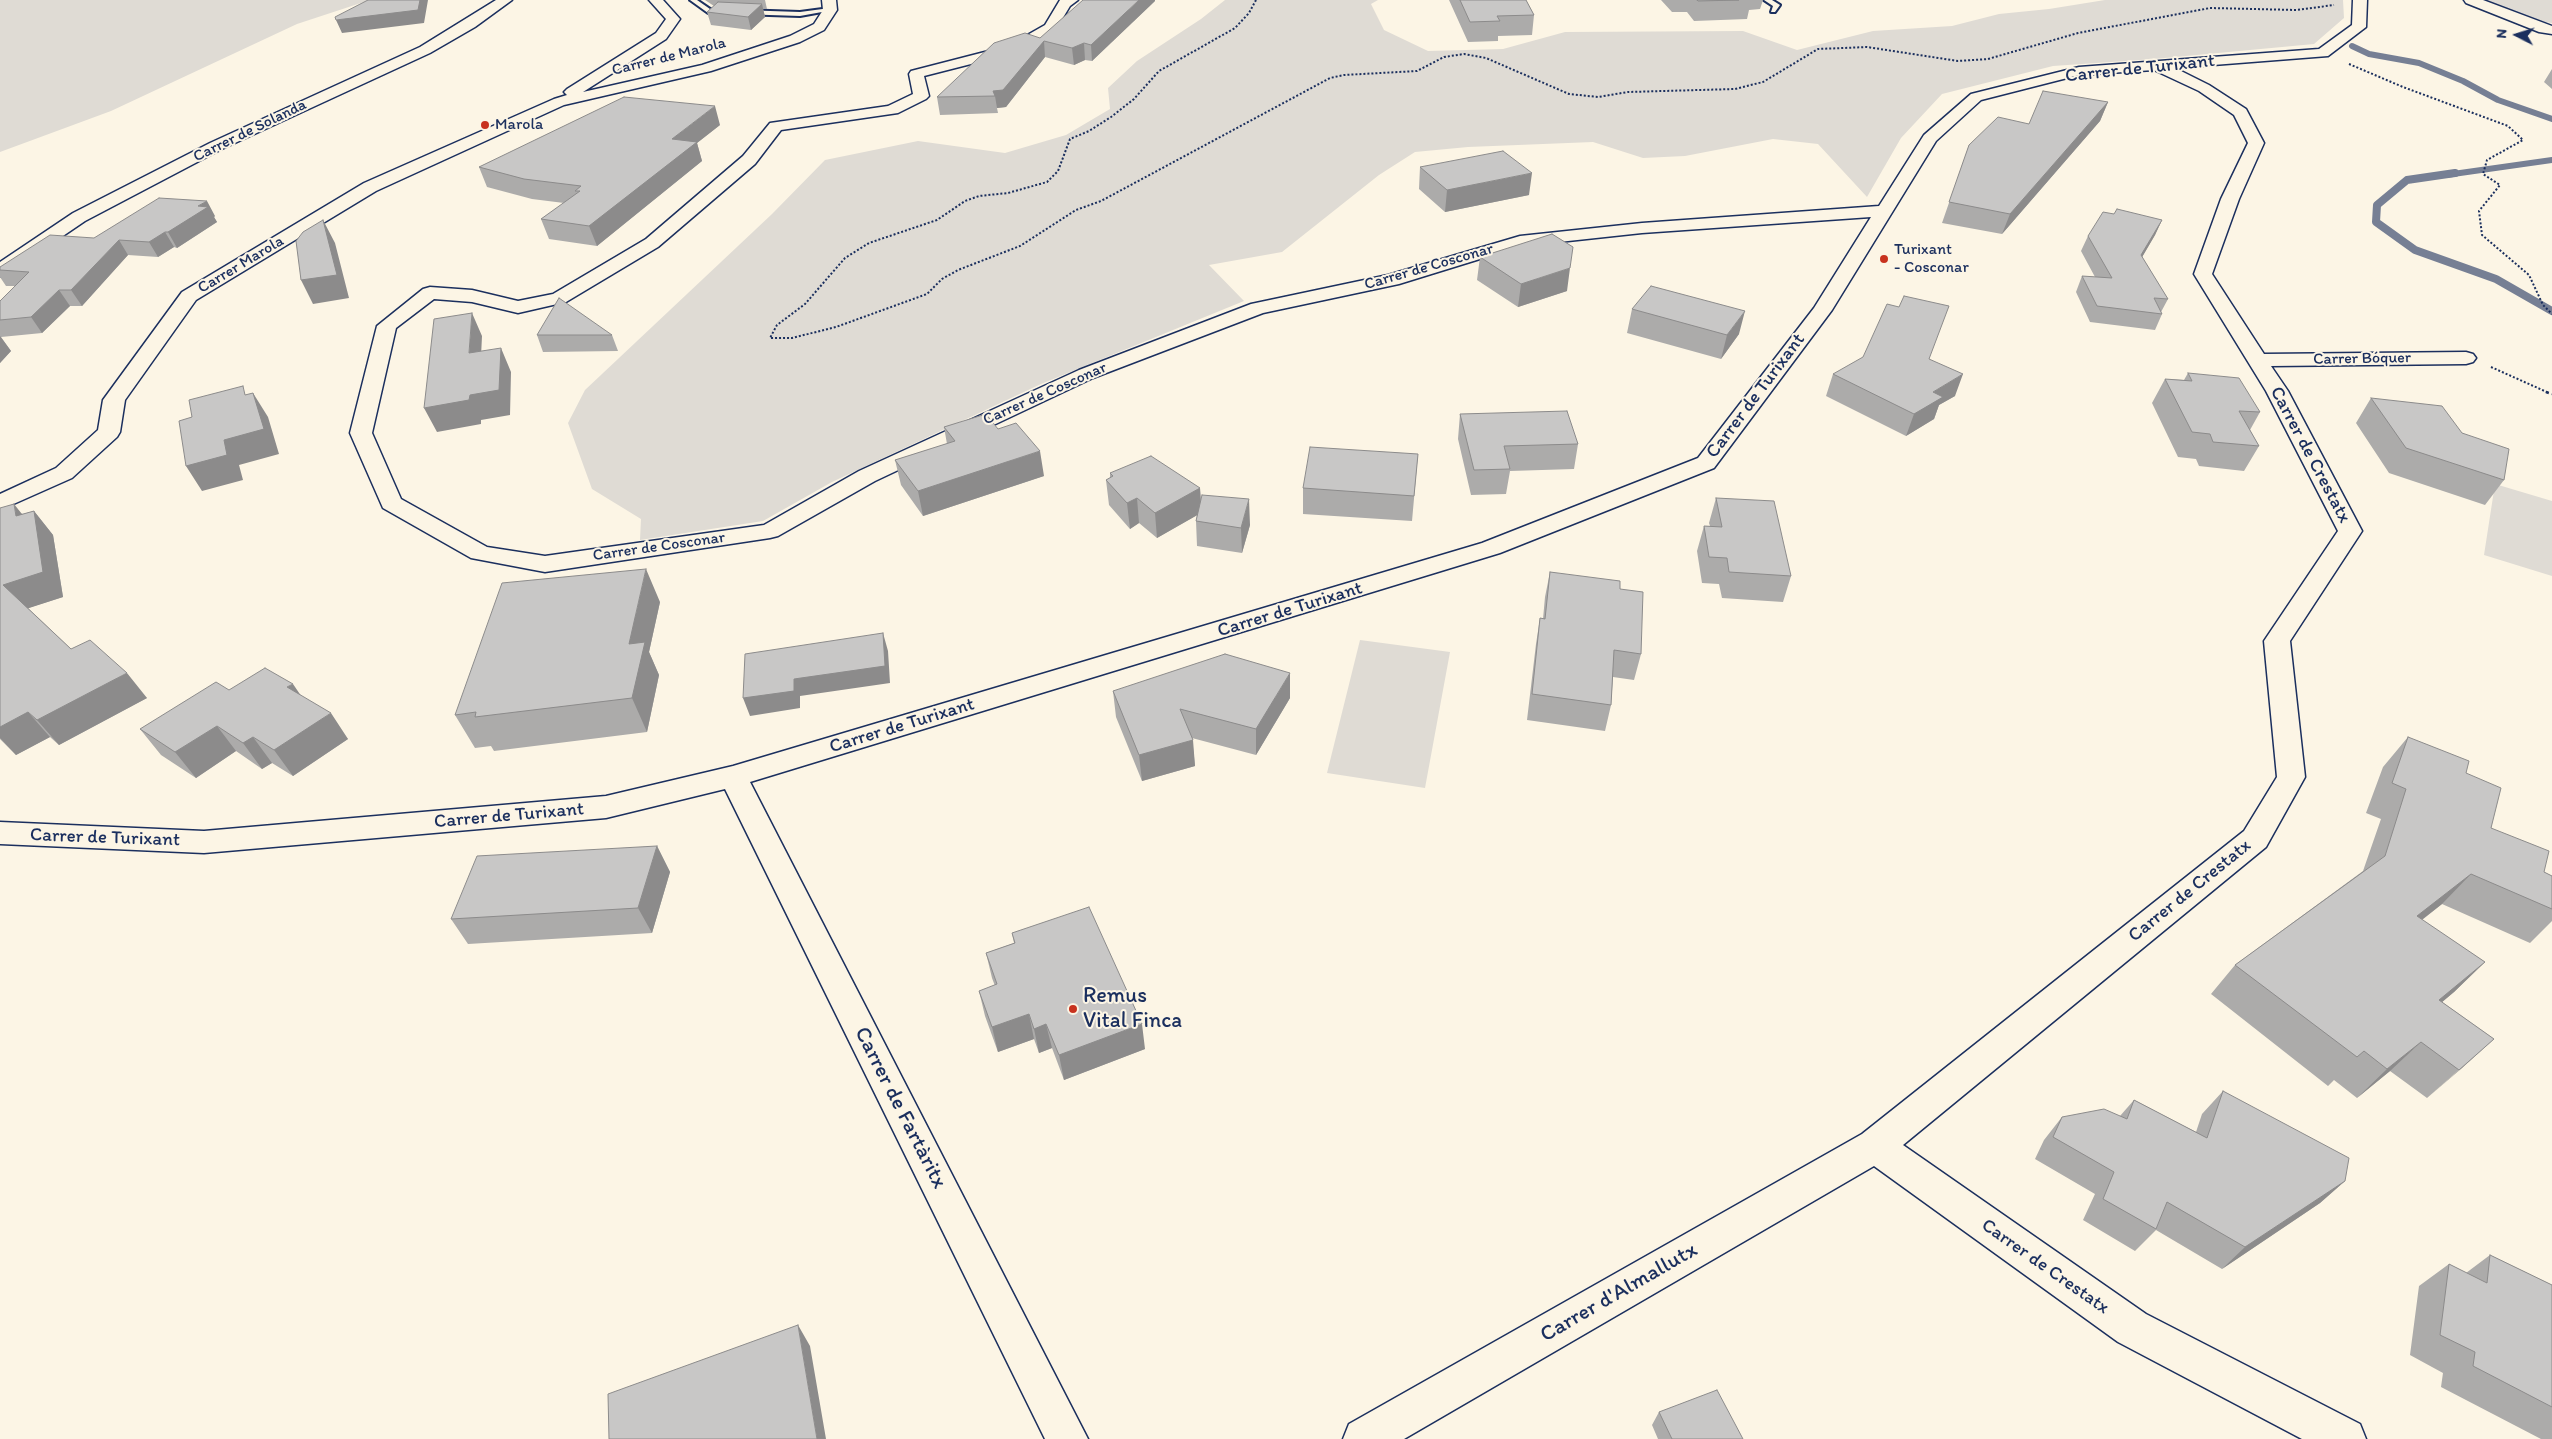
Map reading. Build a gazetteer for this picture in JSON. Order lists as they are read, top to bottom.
{
  "streets": {
    "street": [
      "Carrer de Marola",
      "Carrer de Turixant",
      "Carrer de Solanda",
      "Carrer Marola",
      "Carrer de Cosconar",
      "Carrer Bóquer",
      "Carrer de Crestatx",
      "Carrer de Fartàritx",
      "Carrer d'Almallutx"
    ]
  },
  "crossings": [
    ["Carrer de Marola", "Carrer Marola"],
    ["Carrer de Turixant", "Carrer de Cosconar"],
    ["Carrer de Turixant", "Carrer de Crestatx"],
    ["Carrer de Turixant", "Carrer de Fartàritx"],
    ["Carrer Bóquer", "Carrer de Crestatx"],
    ["Carrer de Crestatx", "Carrer d'Almallutx"]
  ],
  "places": ["Marola", "Turixant - Cosconar", "Remus Vital Finca"],
  "north": "left"
}
